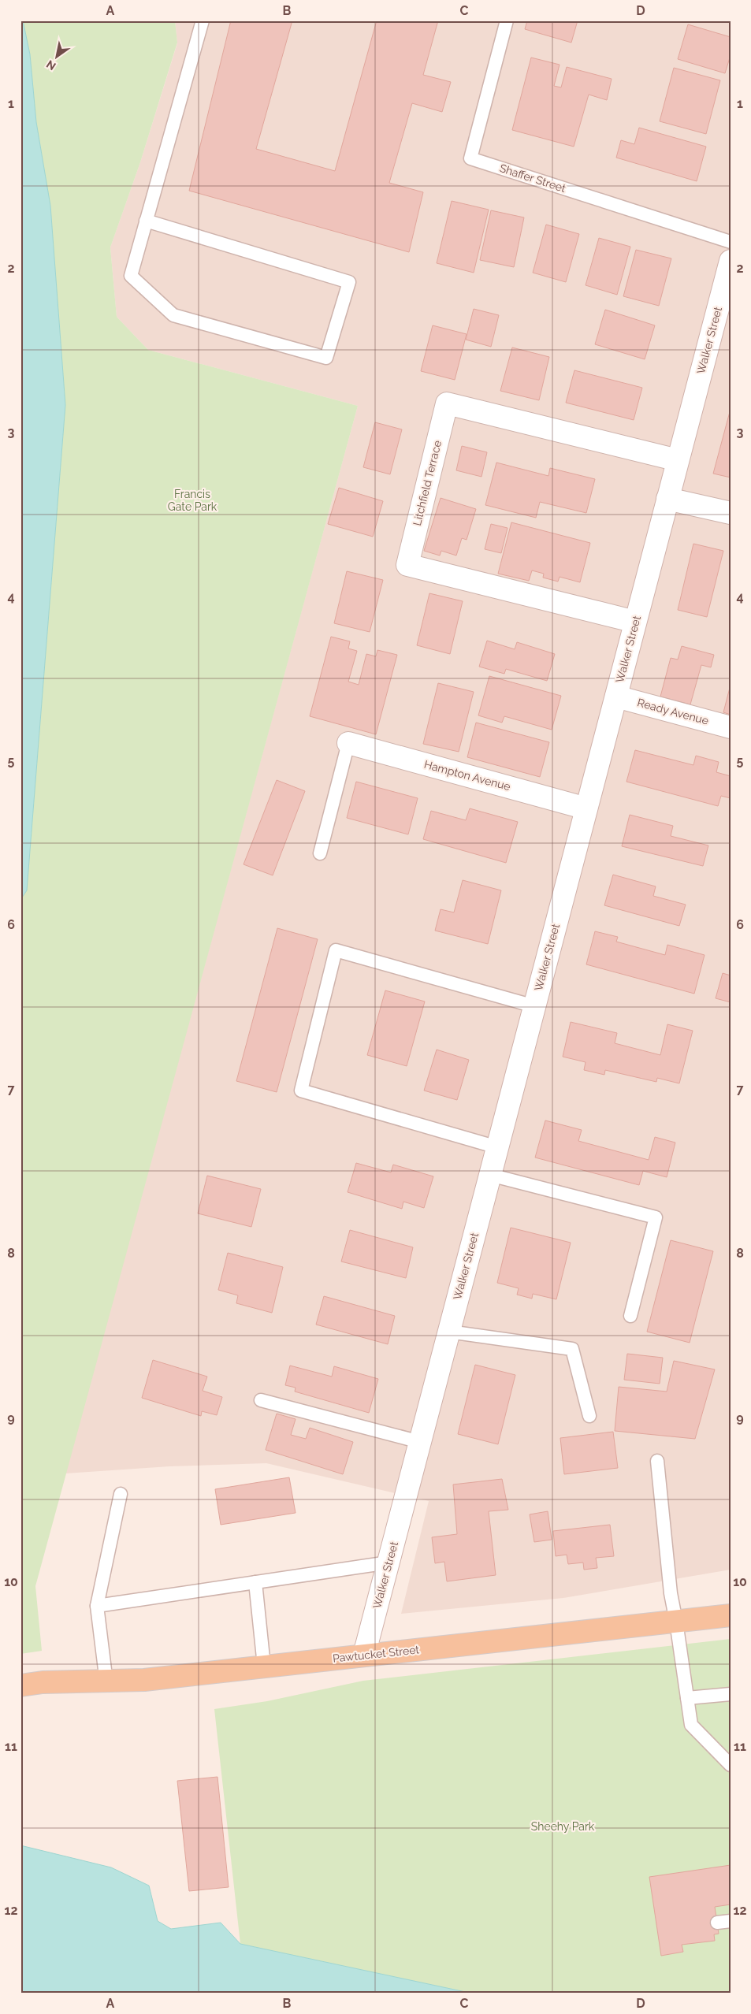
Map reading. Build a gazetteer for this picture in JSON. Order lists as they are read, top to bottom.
{
  "streets": {
    "main road": ["Pawtucket Street"],
    "street": [
      "Walker Street",
      "Litchfield Terrace",
      "Ready Avenue",
      "Hampton Avenue"
    ],
    "lane": ["Shaffer Street"]
  },
  "crossings": [
    ["Walker Street", "Litchfield Terrace"],
    ["Walker Street", "Ready Avenue"],
    ["Walker Street", "Hampton Avenue"],
    ["Walker Street", "Pawtucket Street"]
  ],
  "parks": ["Francis Gate Park", "Sheehy Park"],
  "north": "bottom left",
  "grid": {
    "columns": [
      "A",
      "B",
      "C",
      "D"
    ],
    "rows": [
      "1",
      "2",
      "3",
      "4",
      "5",
      "6",
      "7",
      "8",
      "9",
      "10",
      "11",
      "12"
    ]
  }
}
